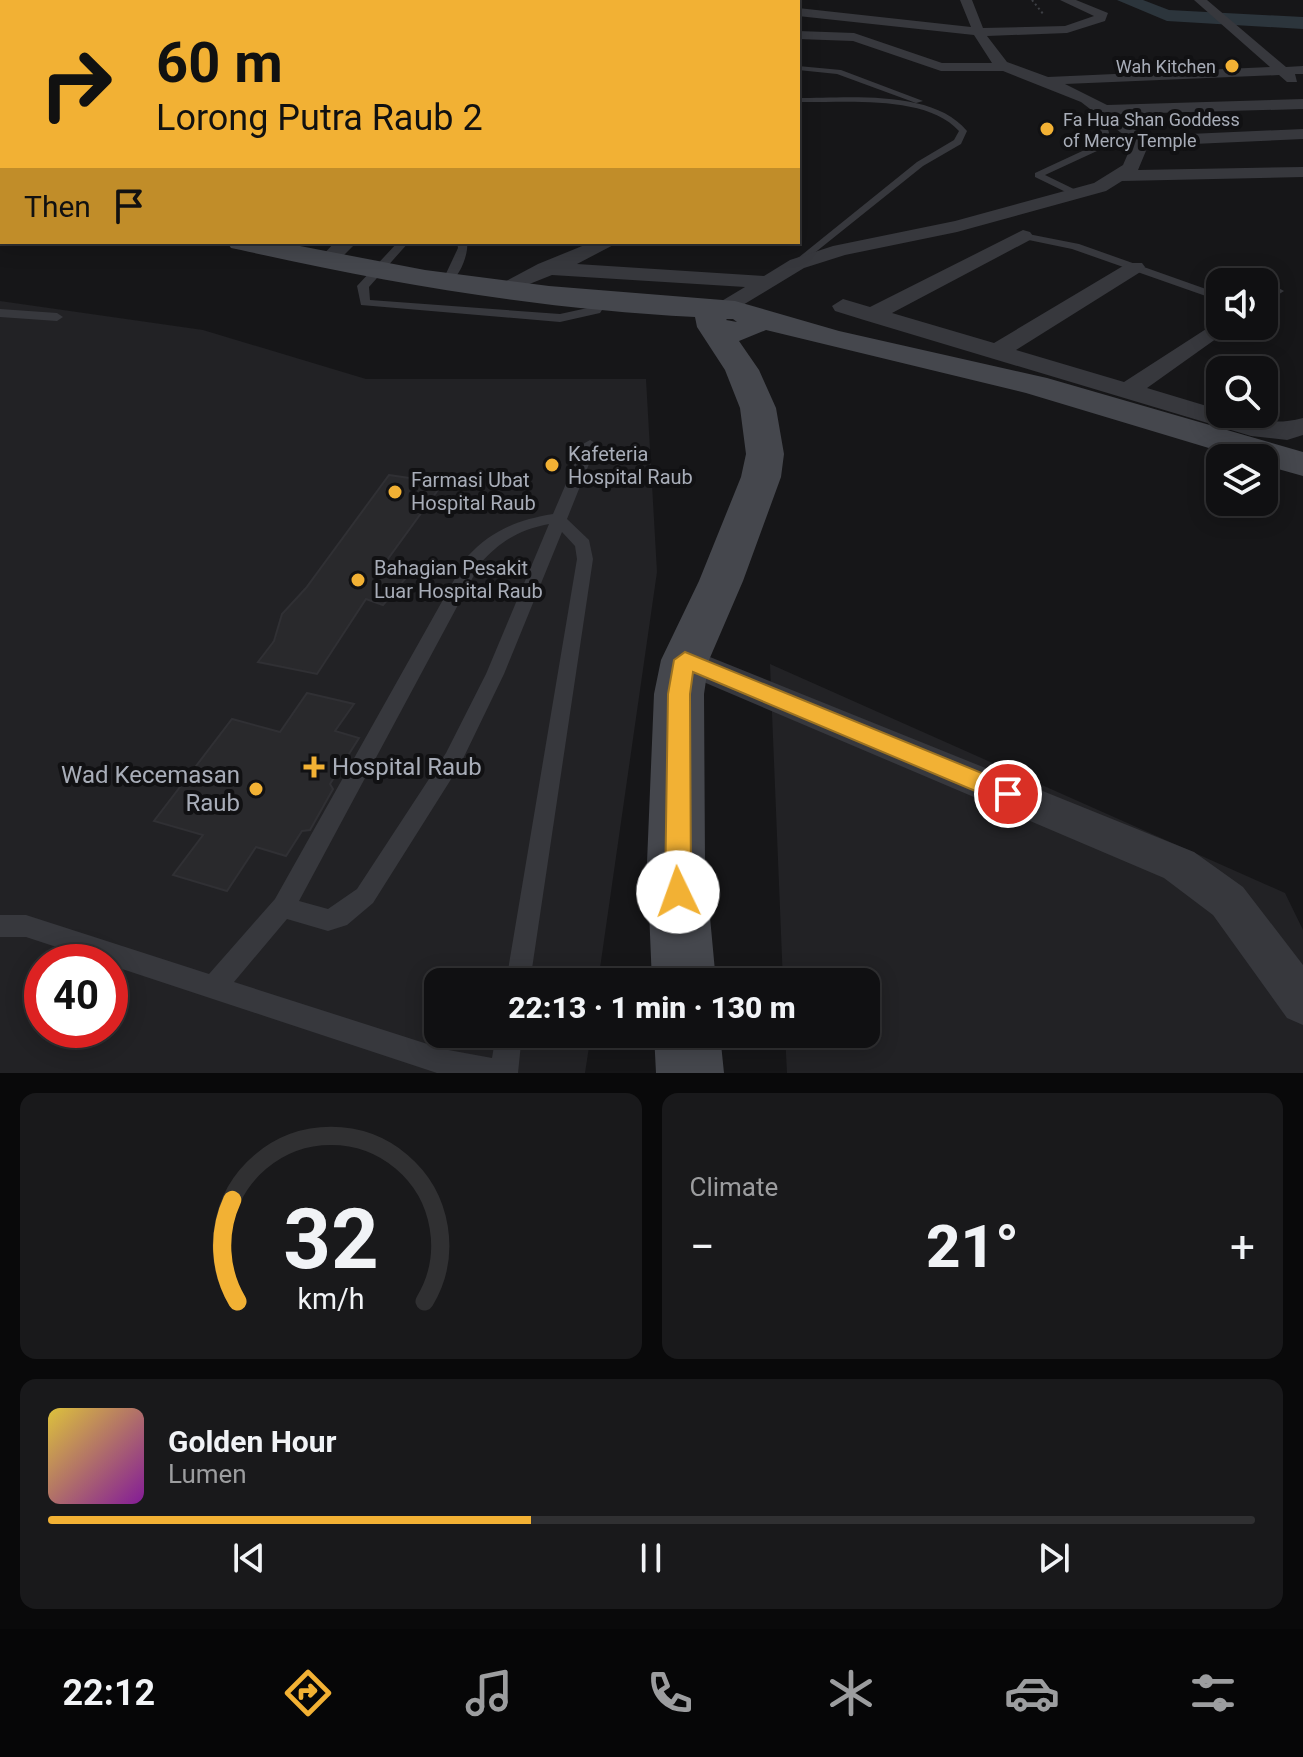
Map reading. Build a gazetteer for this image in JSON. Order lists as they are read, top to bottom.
{
  "places": {
    "other": [
      "Wah Kitchen",
      "Fa Hua Shan Goddess of Mercy Temple",
      "Kafeteria Hospital Raub",
      "Farmasi Ubat Hospital Raub",
      "Bahagian Pesakit Luar Hospital Raub",
      "Wad Kecemasan Raub"
    ],
    "health": ["Hospital Raub"]
  },
  "page": {
    "turn": ["60 m", "Lorong Putra Raub 2"],
    "then": "Then",
    "limit": "40",
    "trip": "22:13 · 1 min · 130 m",
    "tile": "Climate",
    "heat": ["−", "21°", "+"],
    "song": ["Golden Hour", "Lumen"],
    "tabs": "22:12",
    "gauge": ["32", "km/h"]
  }
}
